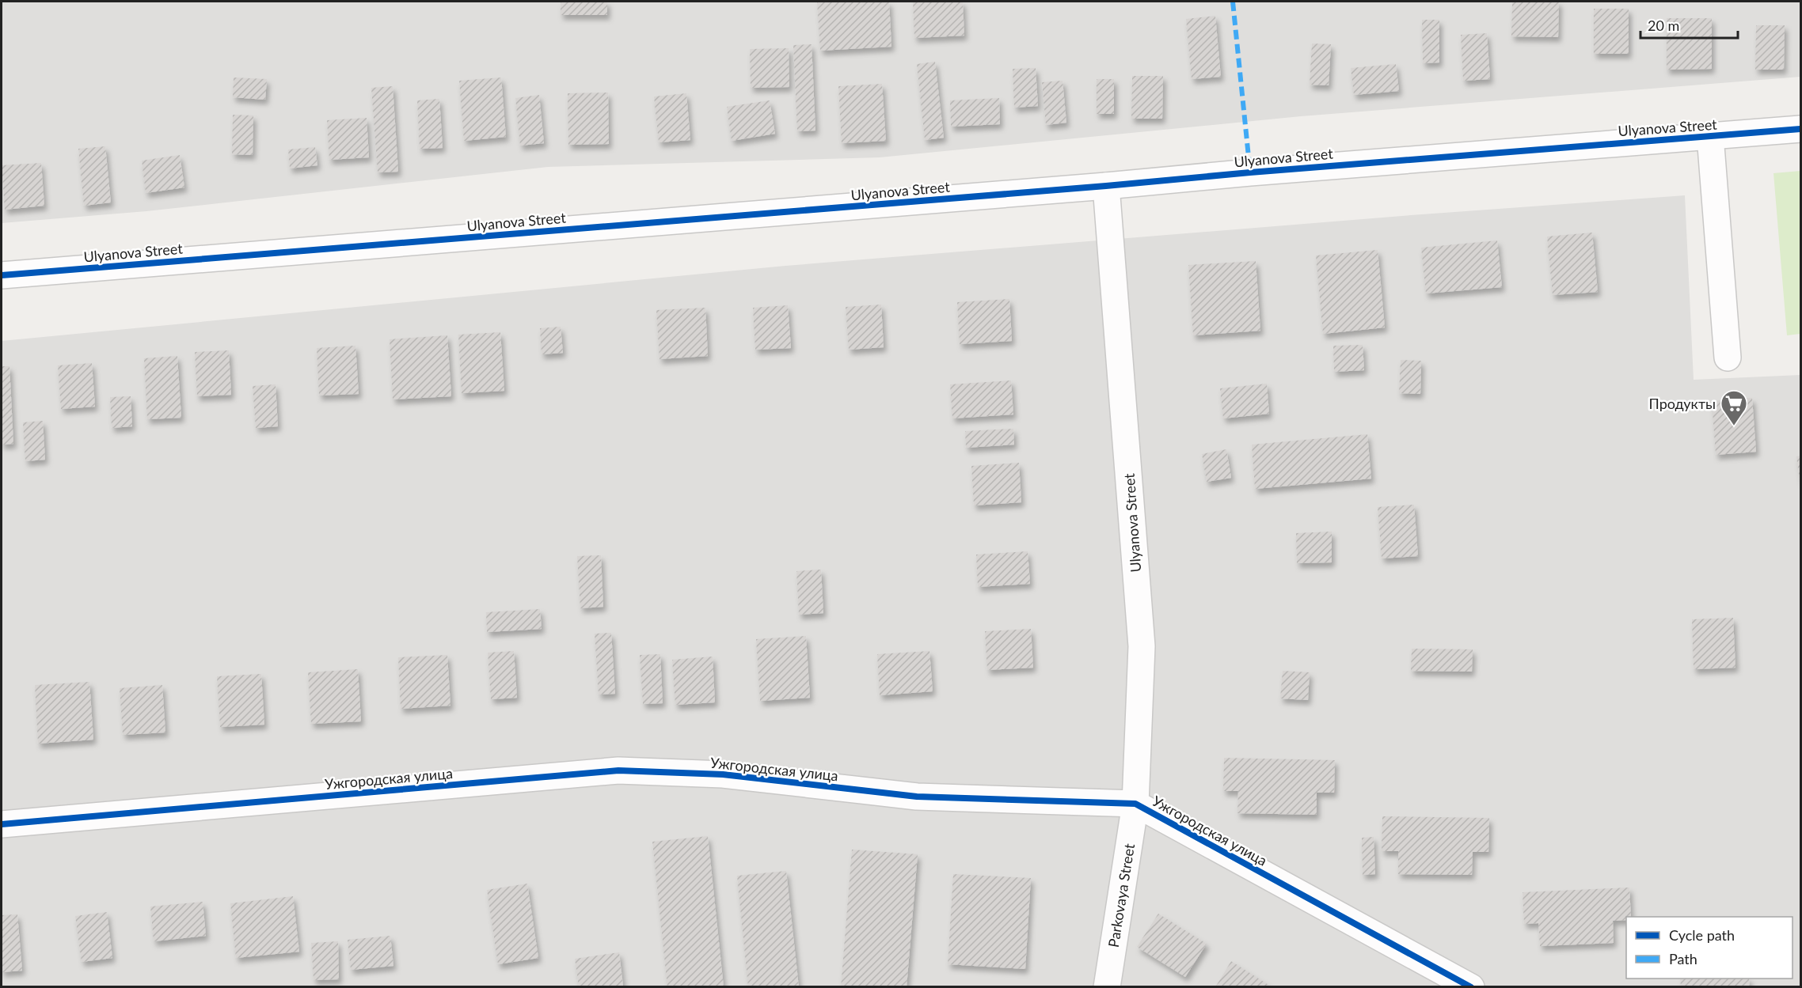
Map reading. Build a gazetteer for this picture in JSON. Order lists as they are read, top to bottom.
{
  "streets": {
    "street": ["Ulyanova Street", "Ужгородская улица", "Parkovaya Street"]
  },
  "crossings": [
    ["Ulyanova Street", "Ужгородская улица"],
    ["Ulyanova Street", "Parkovaya Street"],
    ["Ужгородская улица", "Parkovaya Street"]
  ],
  "places": {
    "supermarket": ["Продукты"]
  },
  "legend": ["Cycle path", "Path"],
  "scale_bar": "20 m"
}
